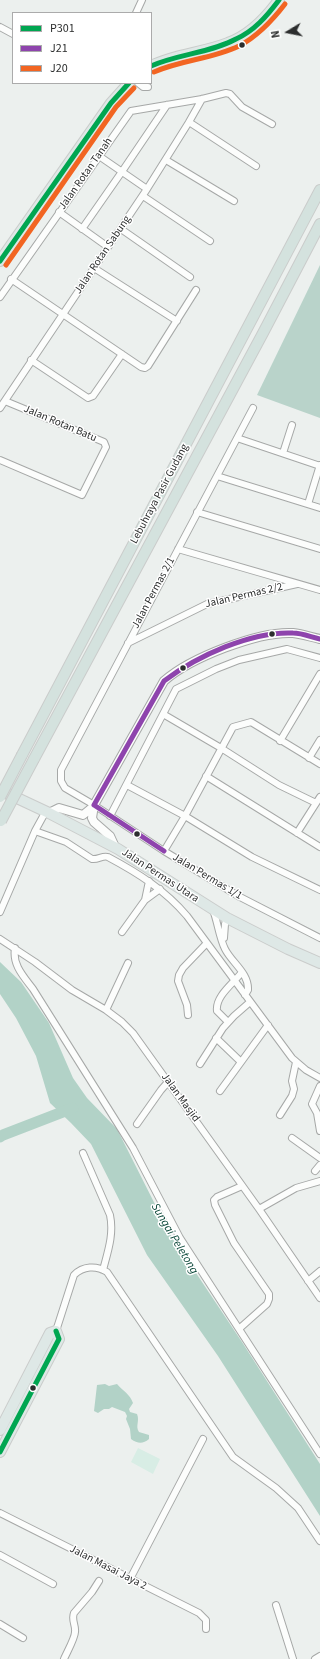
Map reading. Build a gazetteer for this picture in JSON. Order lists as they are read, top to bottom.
{
  "streets": {
    "highway": ["Lebuhraya Pasir Gudang"],
    "main road": ["Jalan Permas Utara"],
    "street": [
      "Jalan Rotan Tanah",
      "Jalan Rotan Sabung",
      "Jalan Rotan Batu",
      "Jalan Permas 2/1",
      "Jalan Permas 2/2",
      "Jalan Permas 1/1",
      "Jalan Masjid",
      "Jalan Masai Jaya 2"
    ]
  },
  "crossings": [
    ["Jalan Rotan Tanah", "Jalan Rotan Sabung"],
    ["Jalan Rotan Sabung", "Jalan Rotan Batu"],
    ["Jalan Permas 2/1", "Jalan Permas 2/2"],
    ["Jalan Permas 2/1", "Jalan Permas 1/1"]
  ],
  "water": ["Sungai Peletong"],
  "lines": ["transit line P301", "transit line J20", "transit line J21"],
  "legend": ["P301", "J21", "J20"],
  "north": "left"
}
